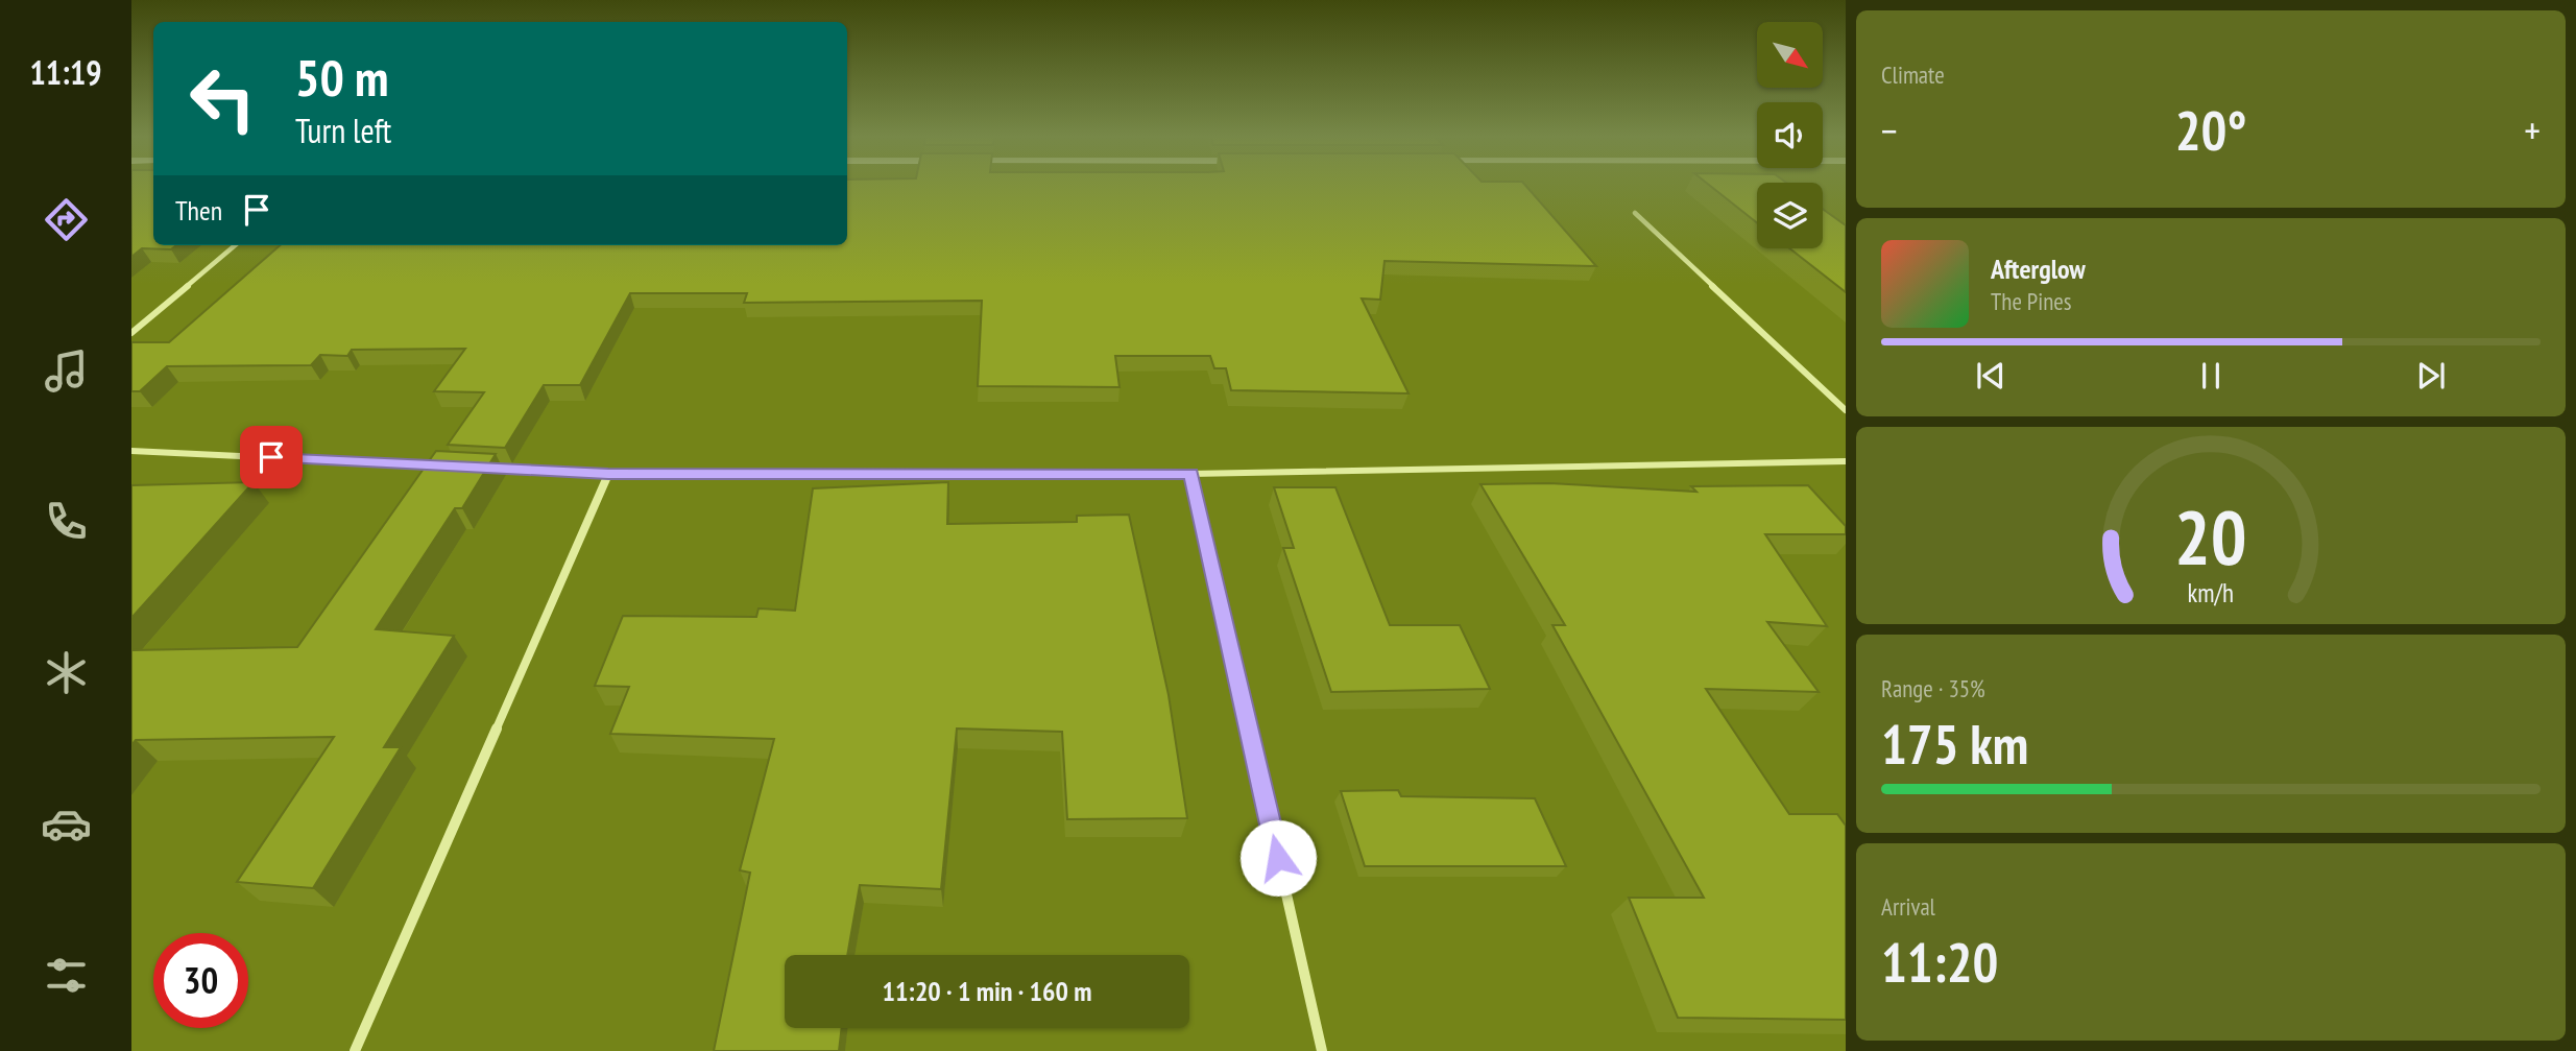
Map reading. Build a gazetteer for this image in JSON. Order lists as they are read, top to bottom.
{
  "north": "bottom right",
  "page": {
    "tabs": "11:19",
    "tile": [
      "Climate",
      ["Range · 35%", "175 km"],
      ["Arrival", "11:20"]
    ],
    "turn": ["50 m", "Turn left"],
    "heat": ["−", "20°", "+"],
    "then": "Then",
    "song": ["Afterglow", "The Pines"],
    "limit": "30",
    "trip": "11:20 · 1 min · 160 m",
    "gauge": ["20", "km/h"]
  }
}
